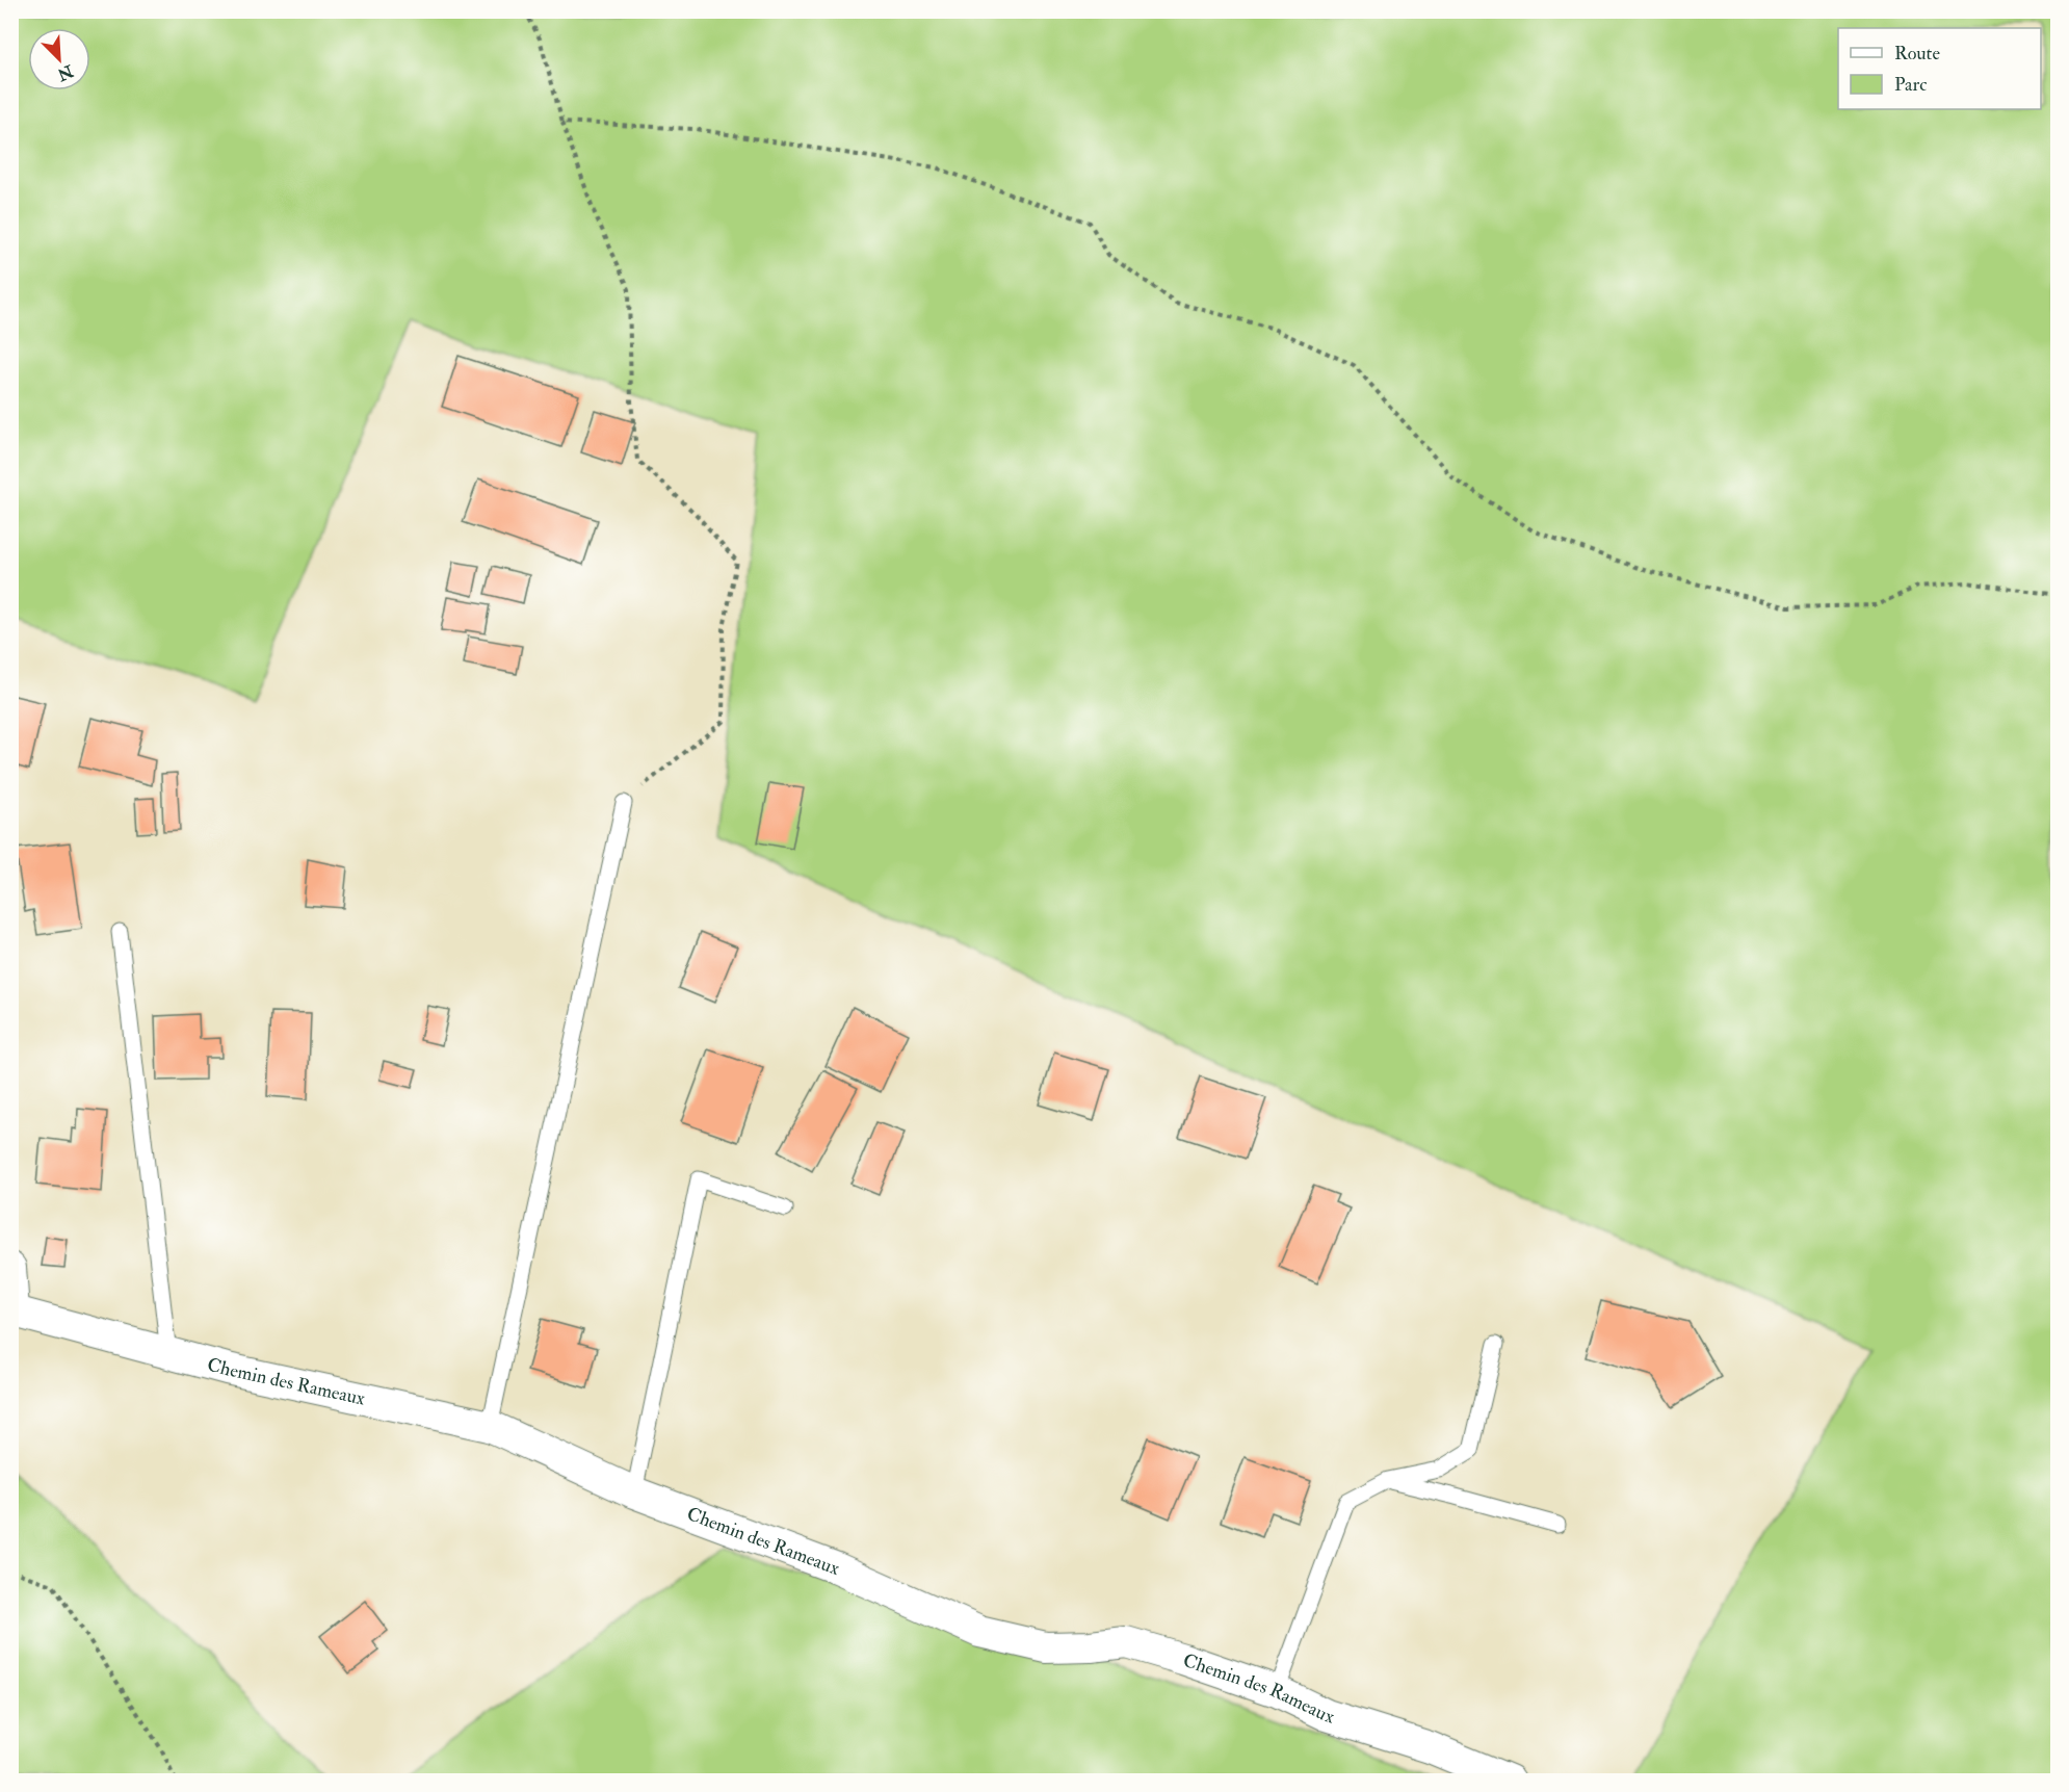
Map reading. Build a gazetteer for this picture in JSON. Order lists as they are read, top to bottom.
{
  "streets": {
    "street": ["Chemin des Rameaux"]
  },
  "legend": ["Route", "Parc"],
  "north": "bottom right"
}
